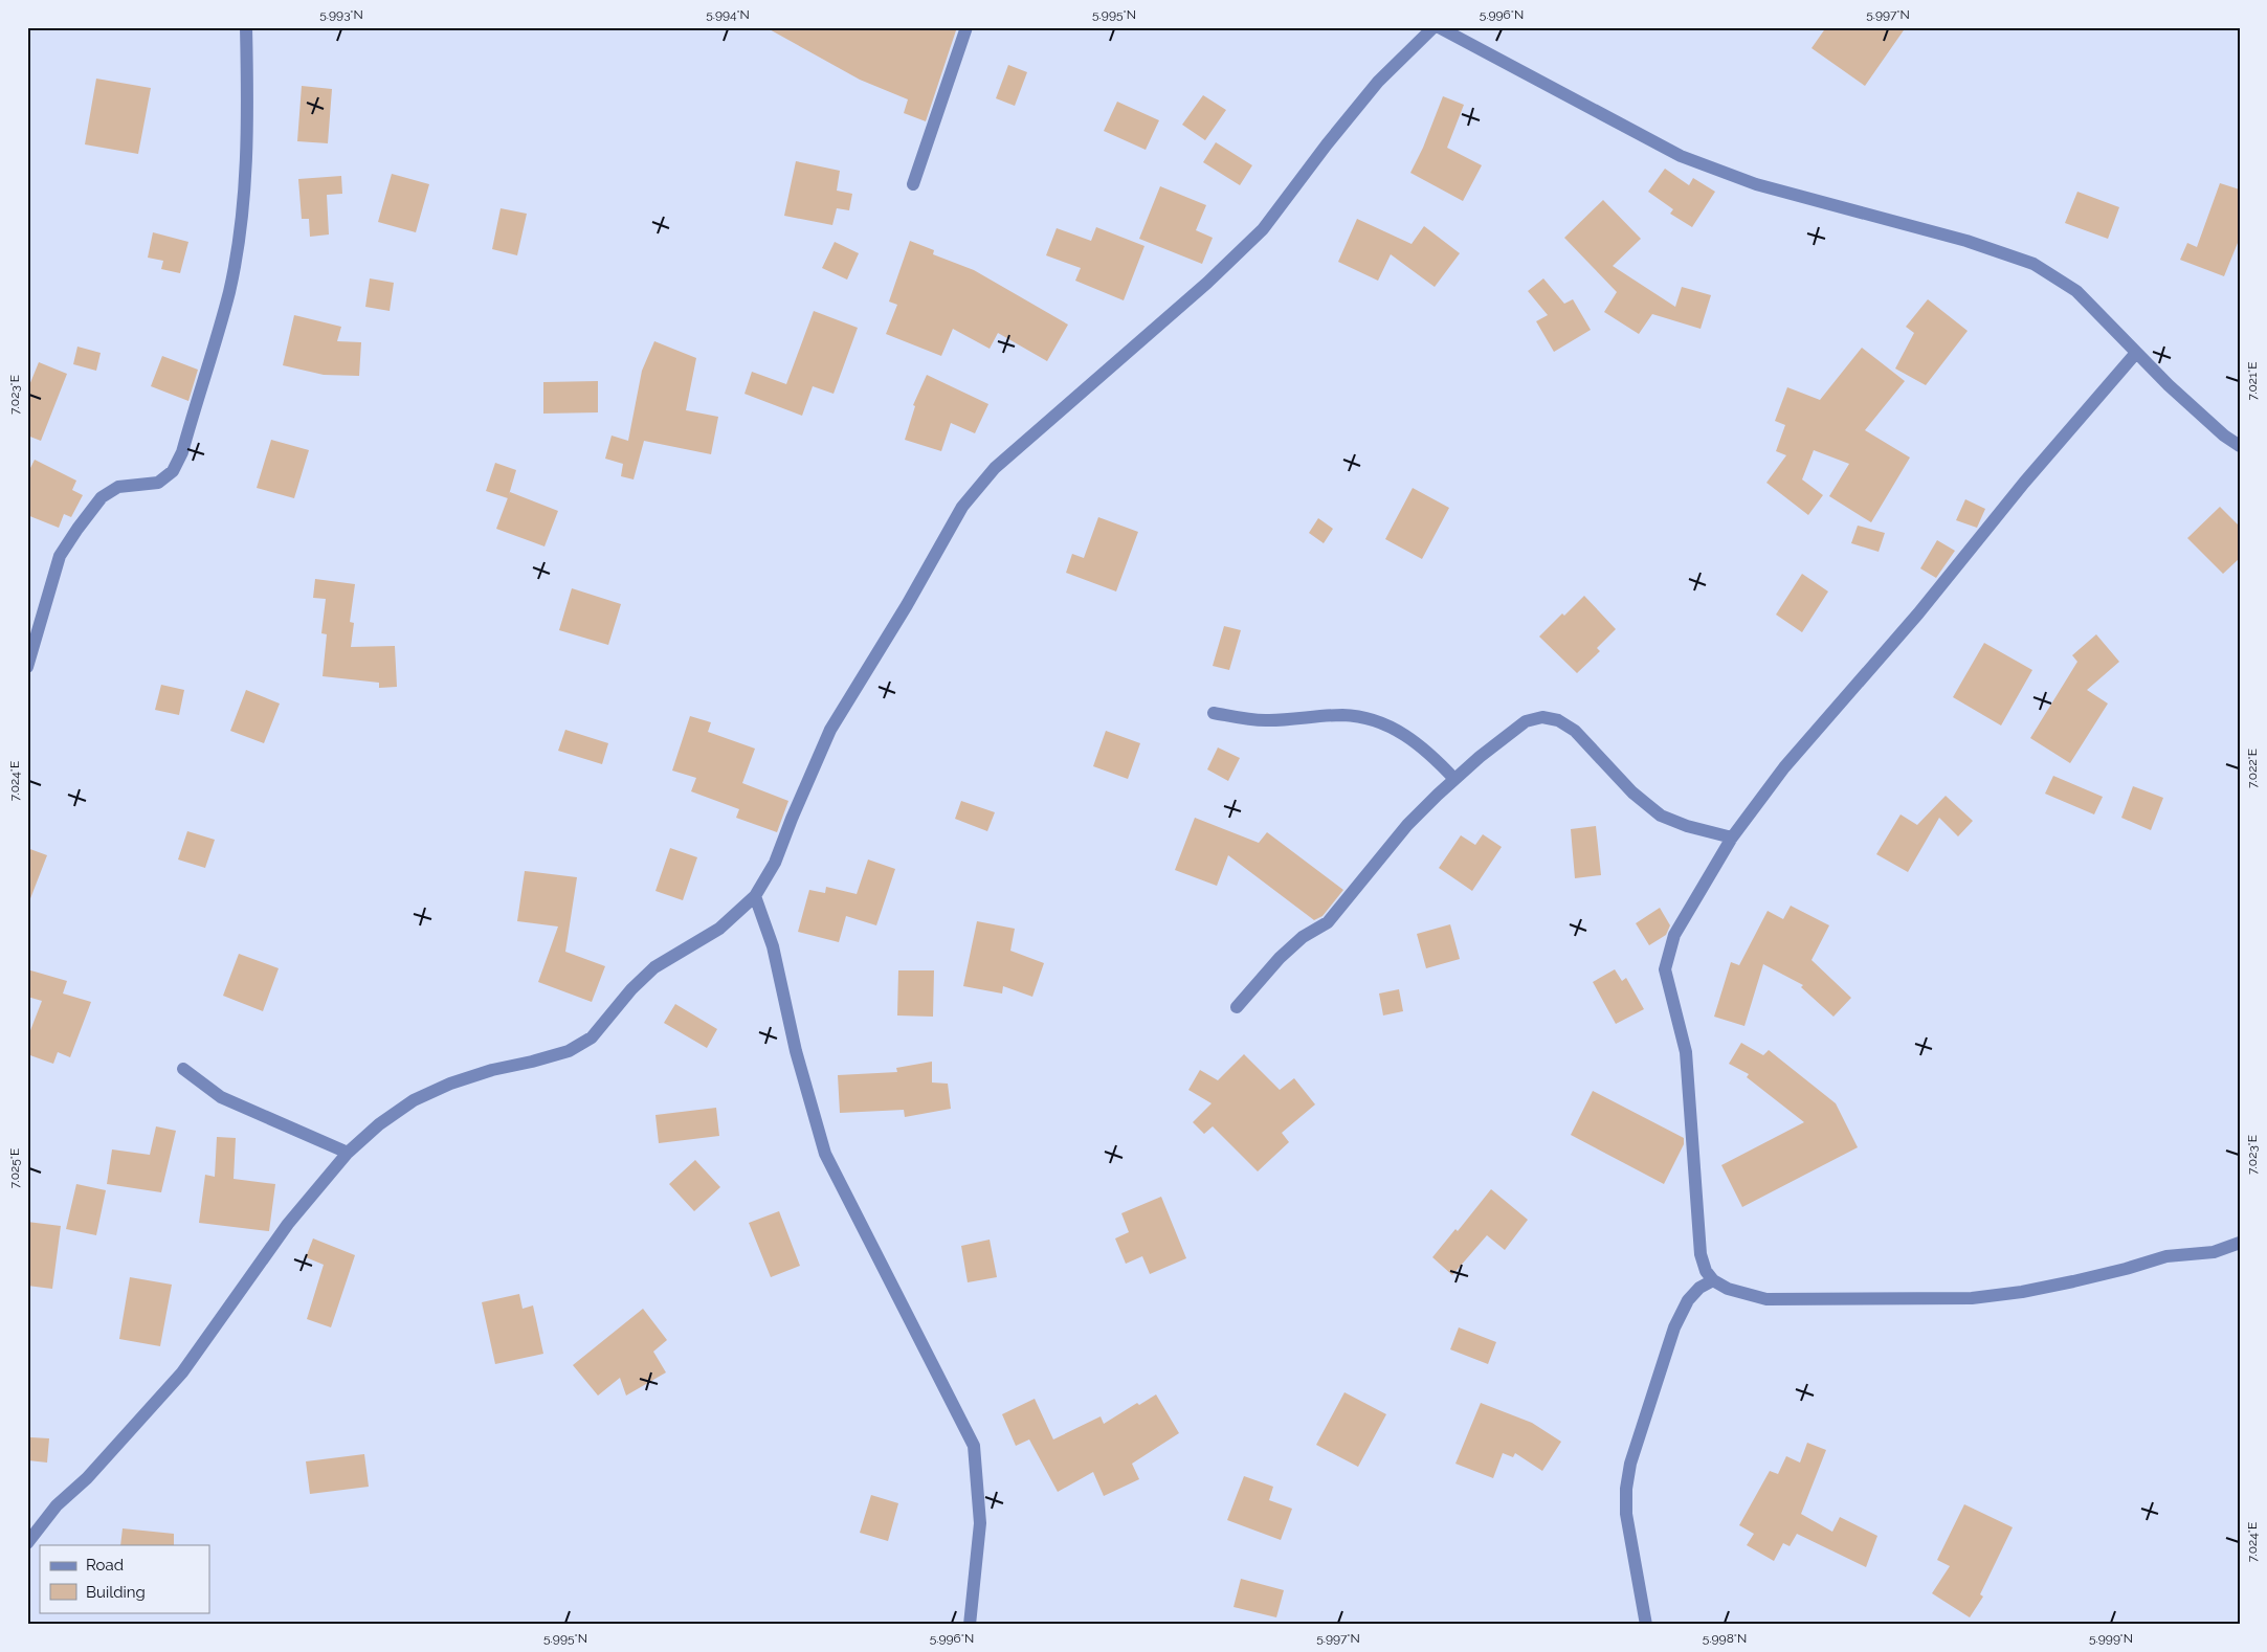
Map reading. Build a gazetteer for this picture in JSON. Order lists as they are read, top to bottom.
{
  "legend": ["Road", "Building"],
  "coordinates": [
    "5.993°N",
    "5.994°N",
    "5.995°N",
    "5.996°N",
    "5.997°N",
    "7.021°E",
    "7.023°E",
    "7.022°E",
    "7.024°E",
    "7.025°E",
    "5.998°N",
    "5.999°N"
  ]
}
